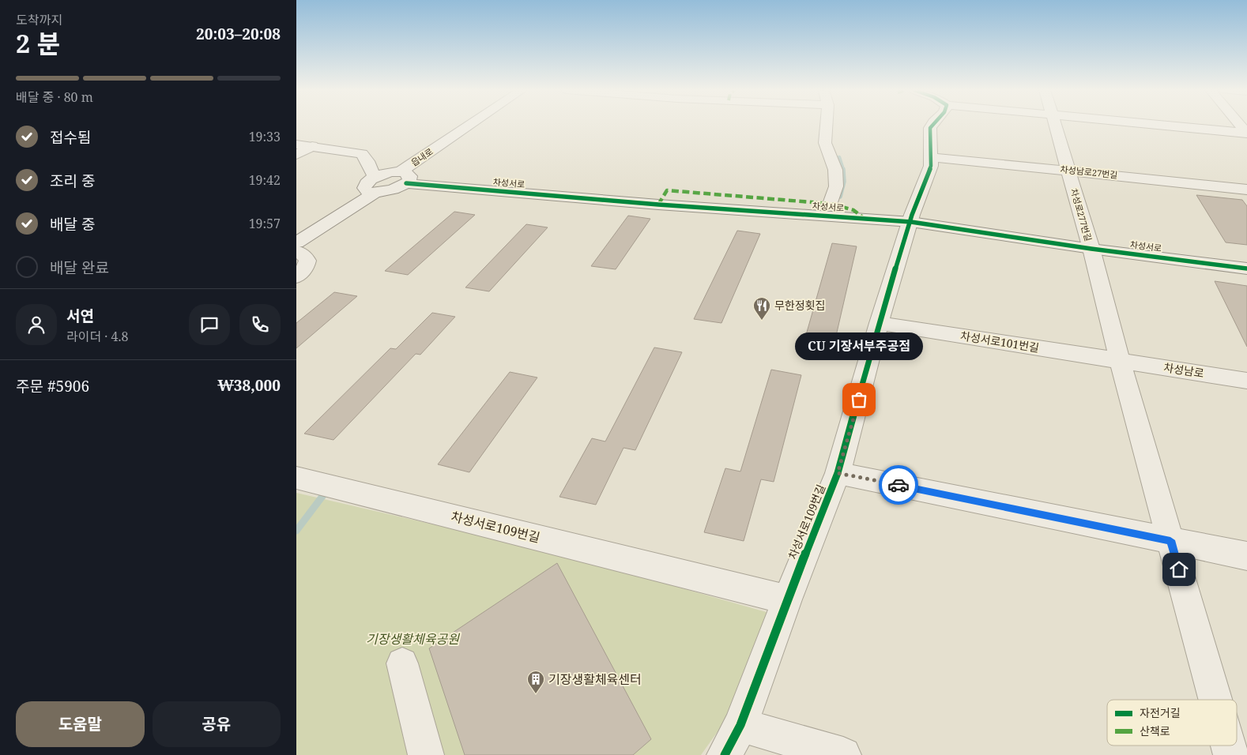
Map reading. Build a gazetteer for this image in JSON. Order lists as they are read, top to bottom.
{
  "streets": {
    "street": [
      "읍내로",
      "차성남로27번길",
      "차성서로",
      "차성로277번길",
      "차성서로101번길",
      "차성남로",
      "차성서로109번길"
    ]
  },
  "crossings": [
    ["읍내로", "차성서로"],
    ["차성남로27번길", "차성로277번길"],
    ["차성남로27번길", "차성서로109번길"],
    ["차성서로", "차성로277번길"],
    ["차성서로", "차성서로109번길"],
    ["차성서로101번길", "차성남로"],
    ["차성서로101번길", "차성서로109번길"]
  ],
  "parks": ["기장생활체육공원"],
  "places": {
    "restaurant": ["무한정횟집"],
    "other": ["CU 기장서부주공점"],
    "building": ["기장생활체육센터"]
  },
  "legend": ["자전거길", "산책로"],
  "page": {
    "heading": ["2 분", "도착까지", "20:03–20:08"],
    "panel": [
      "서연",
      "라이더 · 4.8",
      "주문 #5906",
      "₩38,000"
    ],
    "bar": "배달 중 · 80 m",
    "list": [
      ["접수됨", "19:33"],
      ["조리 중", "19:42"],
      ["배달 중", "19:57"],
      "배달 완료"
    ],
    "bubble": "CU 기장서부주공점",
    "buttons": ["도움말", "공유"]
  }
}
